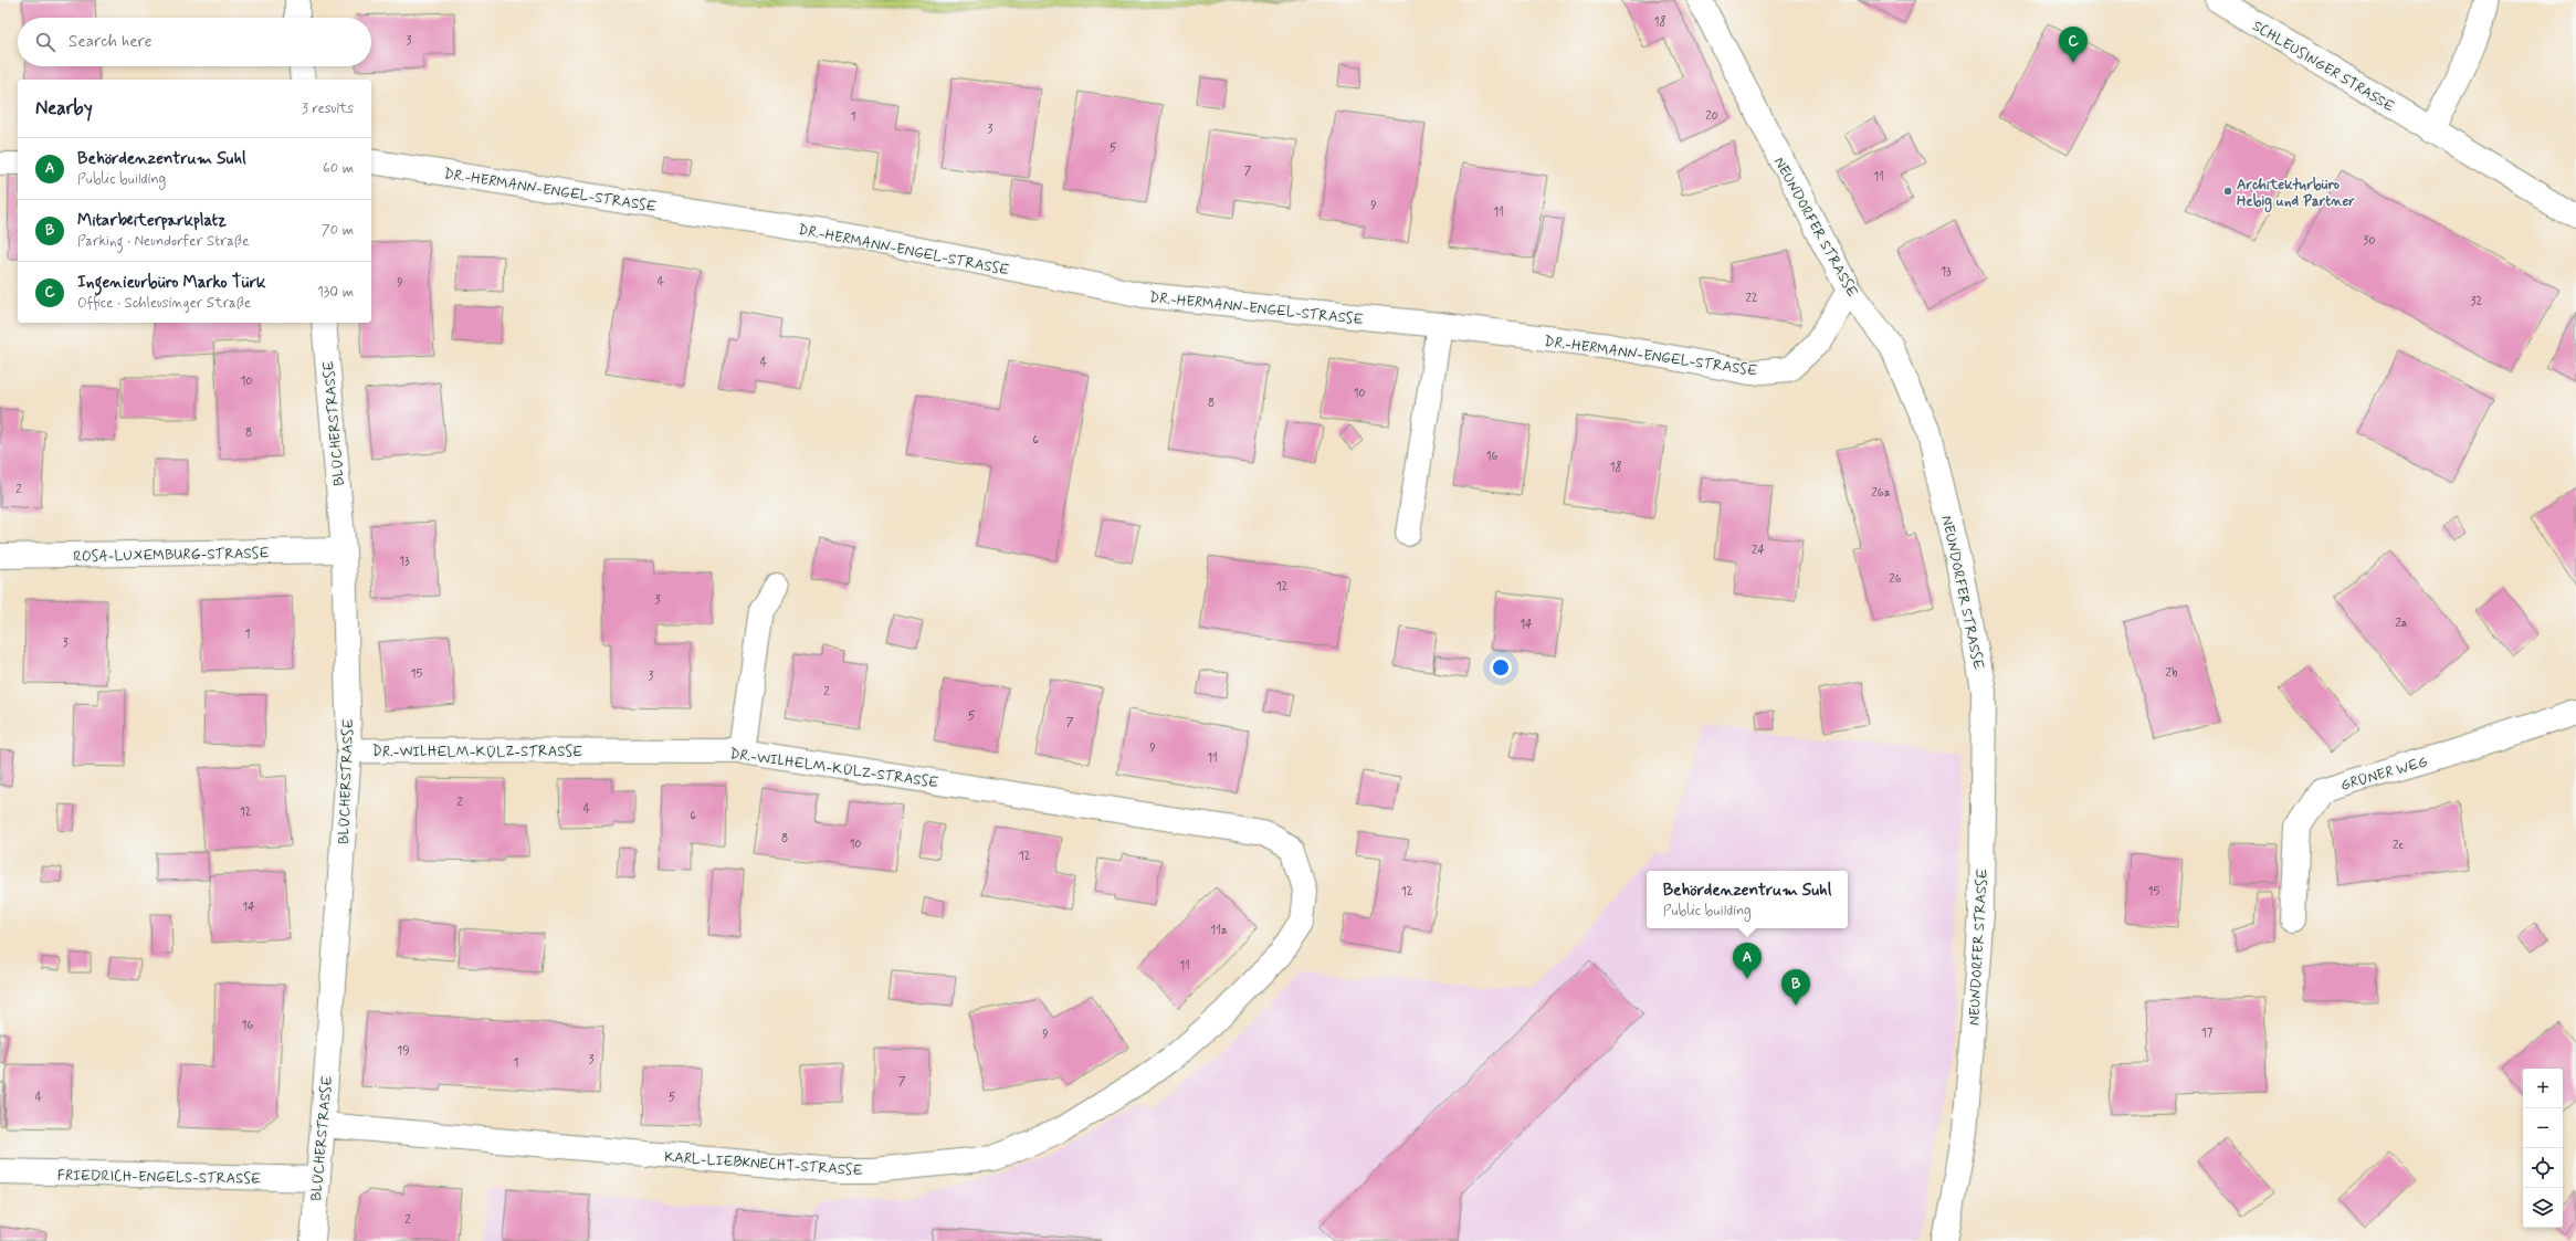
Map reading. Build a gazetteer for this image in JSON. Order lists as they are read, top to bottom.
{
  "streets": {
    "street": [
      "SCHLEUSINGER STRASSE",
      "DR.-HERMANN-ENGEL-STRASSE",
      "NEUNDORFER STRASSE",
      "BLÜCHERSTRASSE",
      "ROSA-LUXEMBURG-STRASSE",
      "DR.-WILHELM-KÜLZ-STRASSE",
      "GRÜNER WEG",
      "KARL-LIEBKNECHT-STRASSE",
      "FRIEDRICH-ENGELS-STRASSE"
    ]
  },
  "crossings": [
    ["DR.-HERMANN-ENGEL-STRASSE", "NEUNDORFER STRASSE"],
    ["BLÜCHERSTRASSE", "ROSA-LUXEMBURG-STRASSE"],
    ["BLÜCHERSTRASSE", "DR.-WILHELM-KÜLZ-STRASSE"],
    ["BLÜCHERSTRASSE", "KARL-LIEBKNECHT-STRASSE"],
    ["BLÜCHERSTRASSE", "FRIEDRICH-ENGELS-STRASSE"],
    ["DR.-WILHELM-KÜLZ-STRASSE", "KARL-LIEBKNECHT-STRASSE"]
  ],
  "places": ["Architekturbüro Hebig und Partner"],
  "house_numbers": [
    "18",
    "3",
    "20",
    "1",
    "3",
    "5",
    "7",
    "11",
    "9",
    "11",
    "30",
    "13",
    "4",
    "9",
    "22",
    "32",
    "4",
    "10",
    "10",
    "8",
    "8",
    "6",
    "16",
    "18",
    "2",
    "26a",
    "24",
    "13",
    "26",
    "12",
    "3",
    "2a",
    "14",
    "1",
    "3",
    "2b",
    "15",
    "3",
    "2",
    "5",
    "7",
    "9",
    "11",
    "2",
    "4",
    "12",
    "6",
    "8",
    "10",
    "2c",
    "12",
    "12",
    "15",
    "14",
    "11a",
    "11",
    "16",
    "17",
    "9",
    "19",
    "3",
    "1",
    "7",
    "4",
    "5",
    "2"
  ],
  "page": {
    "search": "Search here",
    "pins": ["C", "A", "B"],
    "heading": ["Nearby", "3 results"],
    "list": [
      {
        "mark": "A",
        "name": "Behördenzentrum Suhl",
        "note": "Public building",
        "value": "60 m"
      },
      {
        "mark": "B",
        "name": "Mitarbeiterparkplatz",
        "note": "Parking · Neundorfer Straße",
        "value": "70 m"
      },
      {
        "mark": "C",
        "name": "Ingenieurbüro Marko Türk",
        "note": "Office · Schleusinger Straße",
        "value": "130 m"
      }
    ],
    "popup": ["Behördenzentrum Suhl", "Public building"],
    "map_buttons": ["+", "−"]
  }
}
